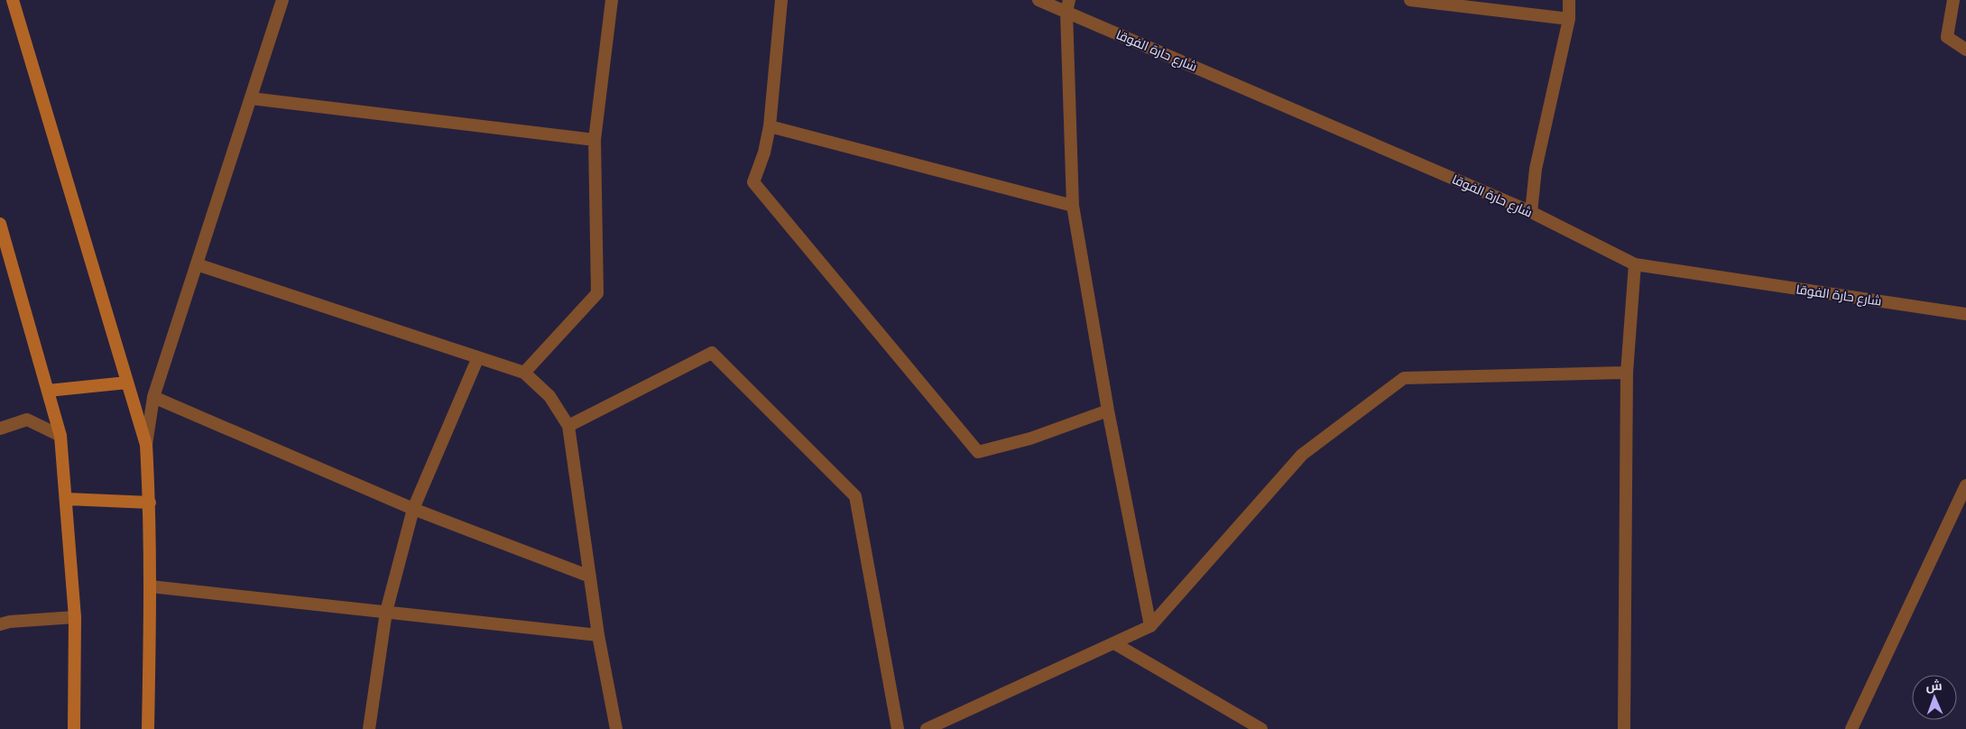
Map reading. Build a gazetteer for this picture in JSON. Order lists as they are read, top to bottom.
{
  "streets": {
    "street": ["شارع حارة الفوقا"]
  },
  "north": "top"
}
